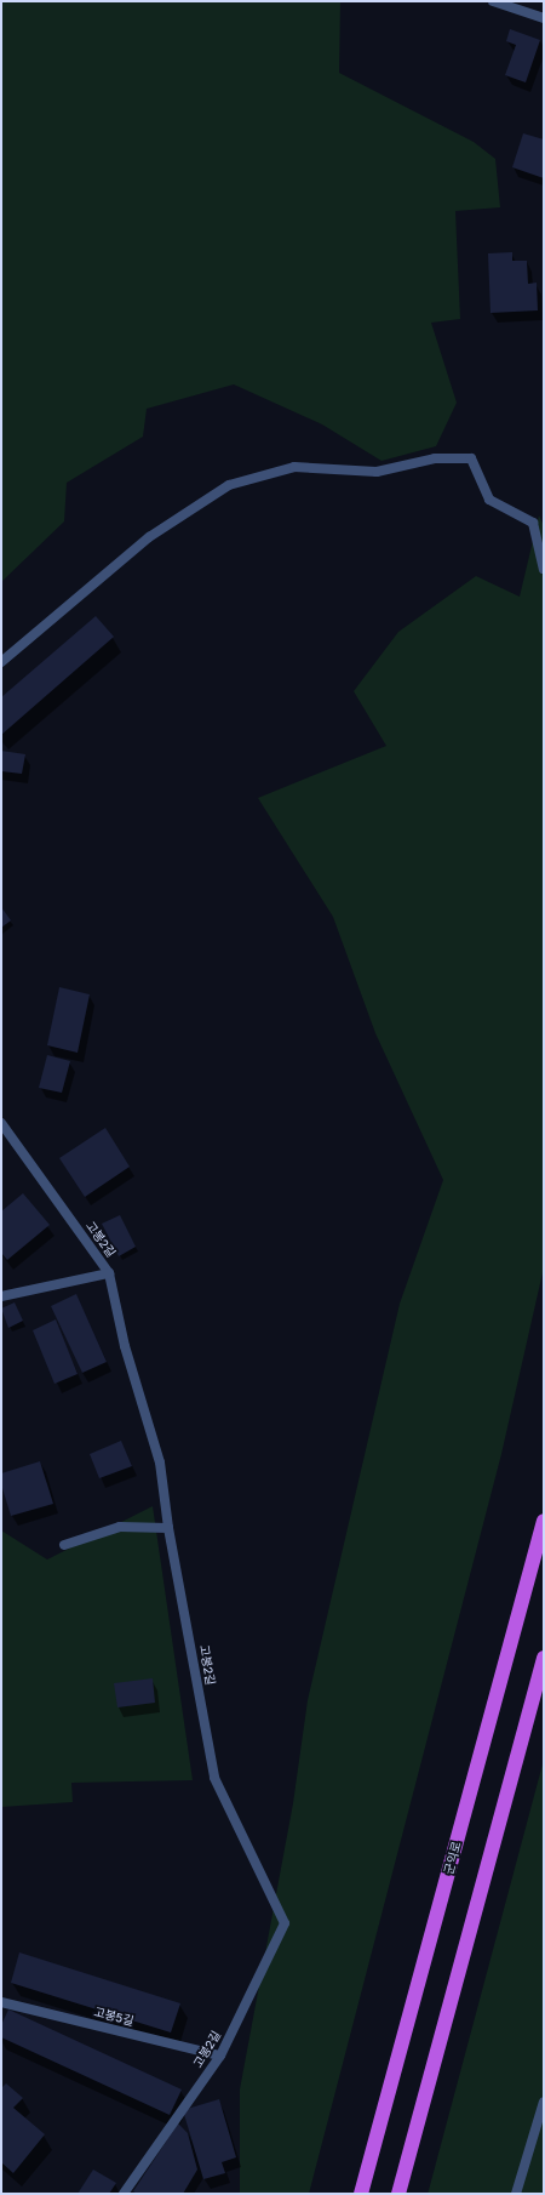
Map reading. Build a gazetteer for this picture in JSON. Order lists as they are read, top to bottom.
{
  "streets": {
    "highway": ["군익로"],
    "street": ["고봉2길", "고봉5길"]
  },
  "crossings": [
    ["고봉2길", "고봉5길"]
  ]
}
